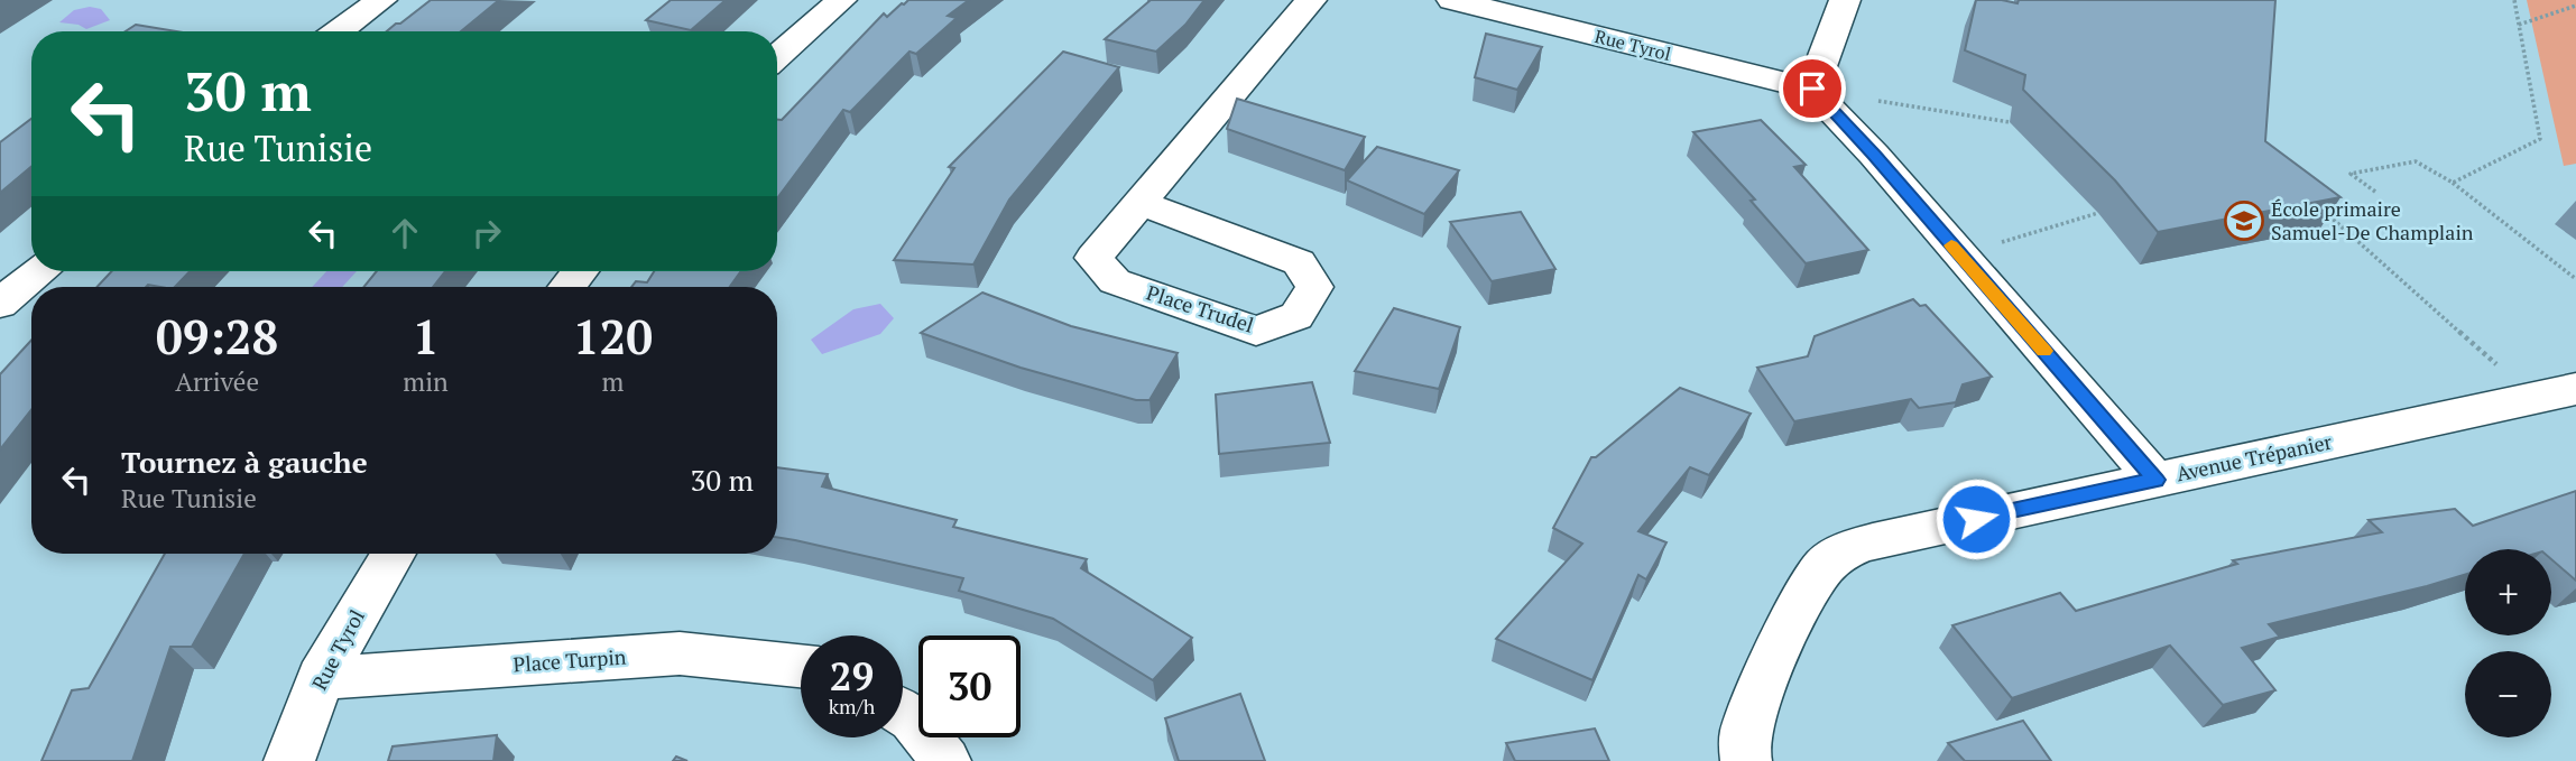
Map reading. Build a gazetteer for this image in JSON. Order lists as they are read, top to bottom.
{
  "streets": {
    "street": [
      "Rue Tyrol",
      "Place Trudel",
      "Avenue Trépanier",
      "Place Turpin"
    ]
  },
  "crossings": [
    ["Rue Tyrol", "Place Turpin"]
  ],
  "places": {
    "school or university": ["École primaire Samuel-De Champlain"]
  },
  "page": {
    "turn": ["30 m", "Rue Tunisie"],
    "eta": [
      "09:28",
      "Arrivée",
      "1",
      "min",
      "120",
      "m"
    ],
    "list": [
      {
        "name": "Tournez à gauche",
        "note": "Rue Tunisie",
        "value": "30 m"
      }
    ],
    "map_buttons": ["+", "−"],
    "speed": "29 km/h",
    "limit": "30"
  }
}
